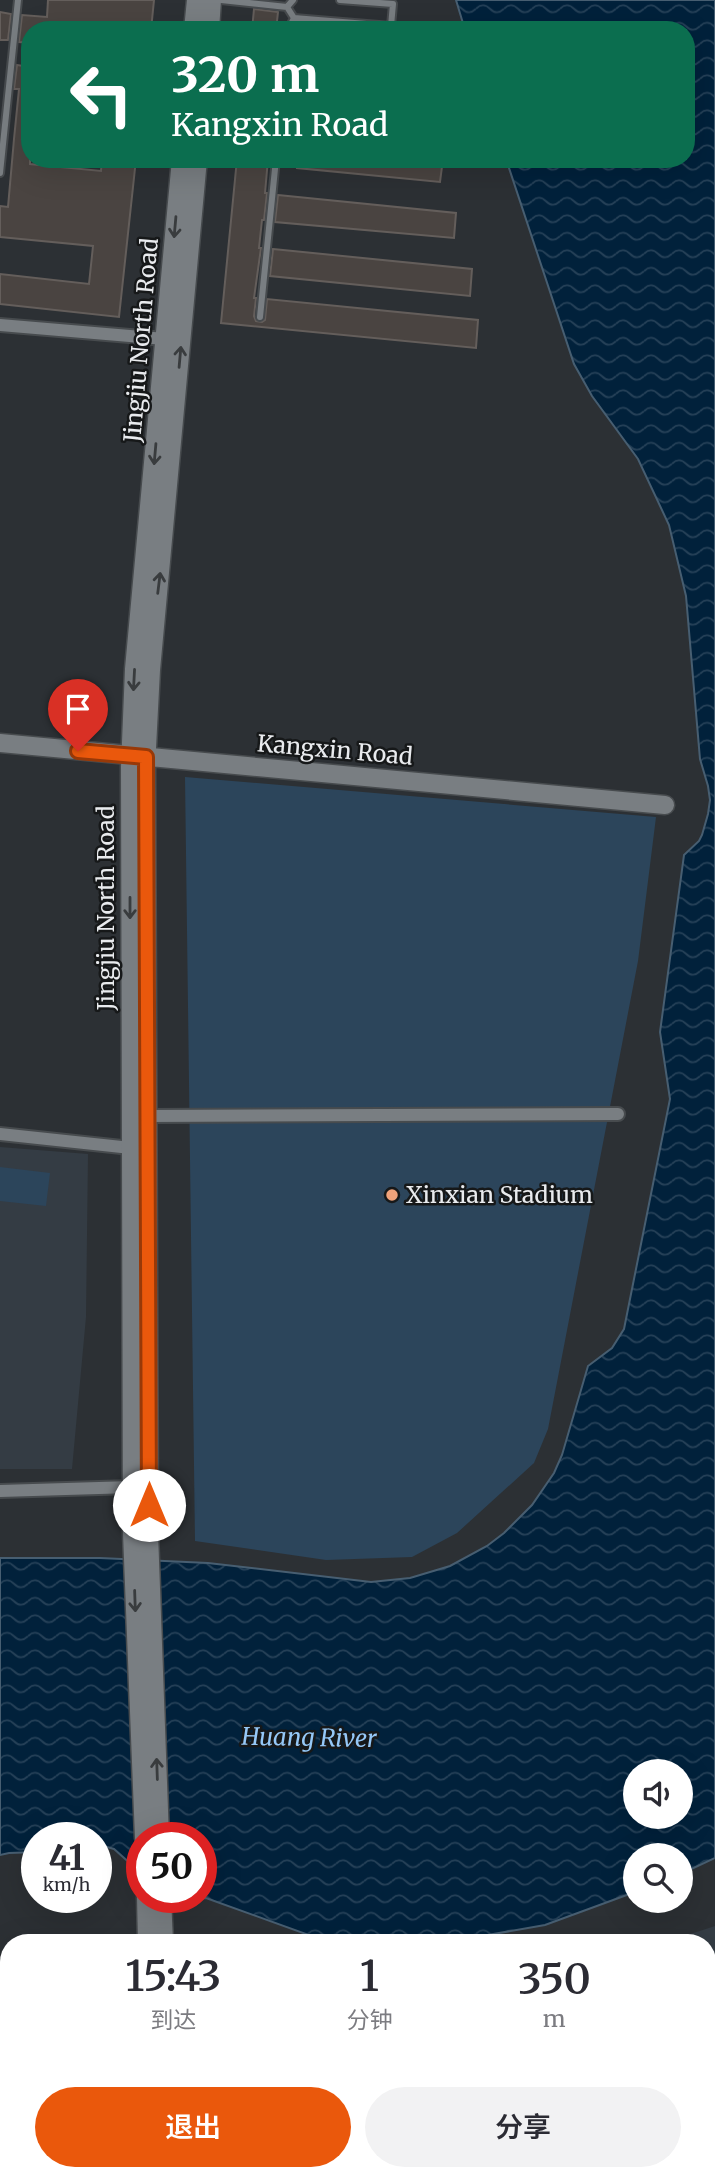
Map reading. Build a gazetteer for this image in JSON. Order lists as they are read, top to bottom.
{
  "streets": {
    "main road": ["Jingjiu North Road", "Kangxin Road"]
  },
  "crossings": [
    ["Jingjiu North Road", "Kangxin Road"]
  ],
  "water": ["Huang River"],
  "places": ["Xinxian Stadium"],
  "page": {
    "turn": ["320 m", "Kangxin Road"],
    "speed": "41 km/h",
    "limit": "50",
    "eta": [
      "15:43",
      "到达",
      "1",
      "分钟",
      "350",
      "m"
    ],
    "buttons": ["退出", "分享"]
  }
}
